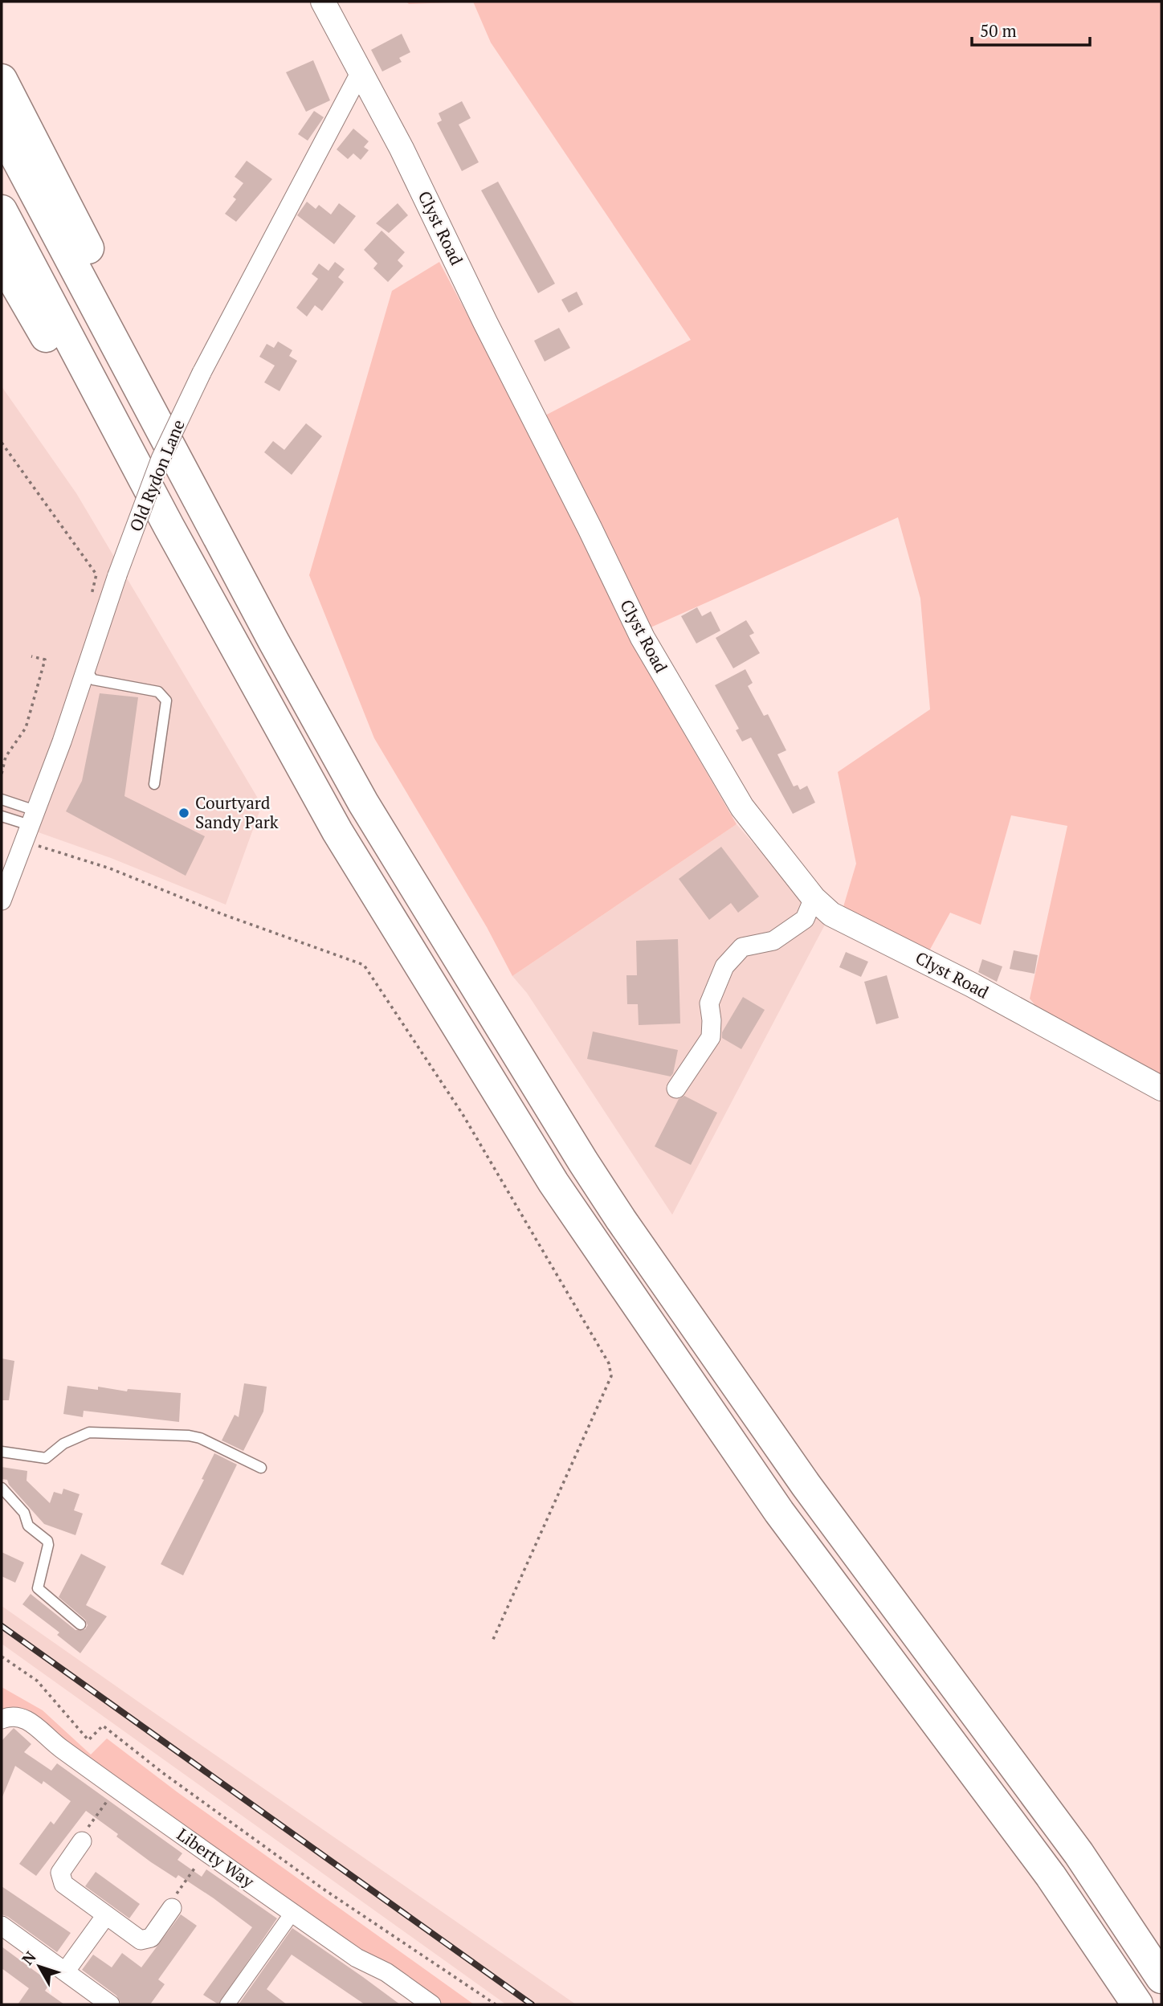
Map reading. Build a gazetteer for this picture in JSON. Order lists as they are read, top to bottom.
{
  "streets": {
    "street": ["Clyst Road", "Old Rydon Lane", "Liberty Way"]
  },
  "crossings": [
    ["Clyst Road", "Old Rydon Lane"]
  ],
  "places": ["Courtyard Sandy Park"],
  "scale_bar": "50 m",
  "north": "top left"
}
